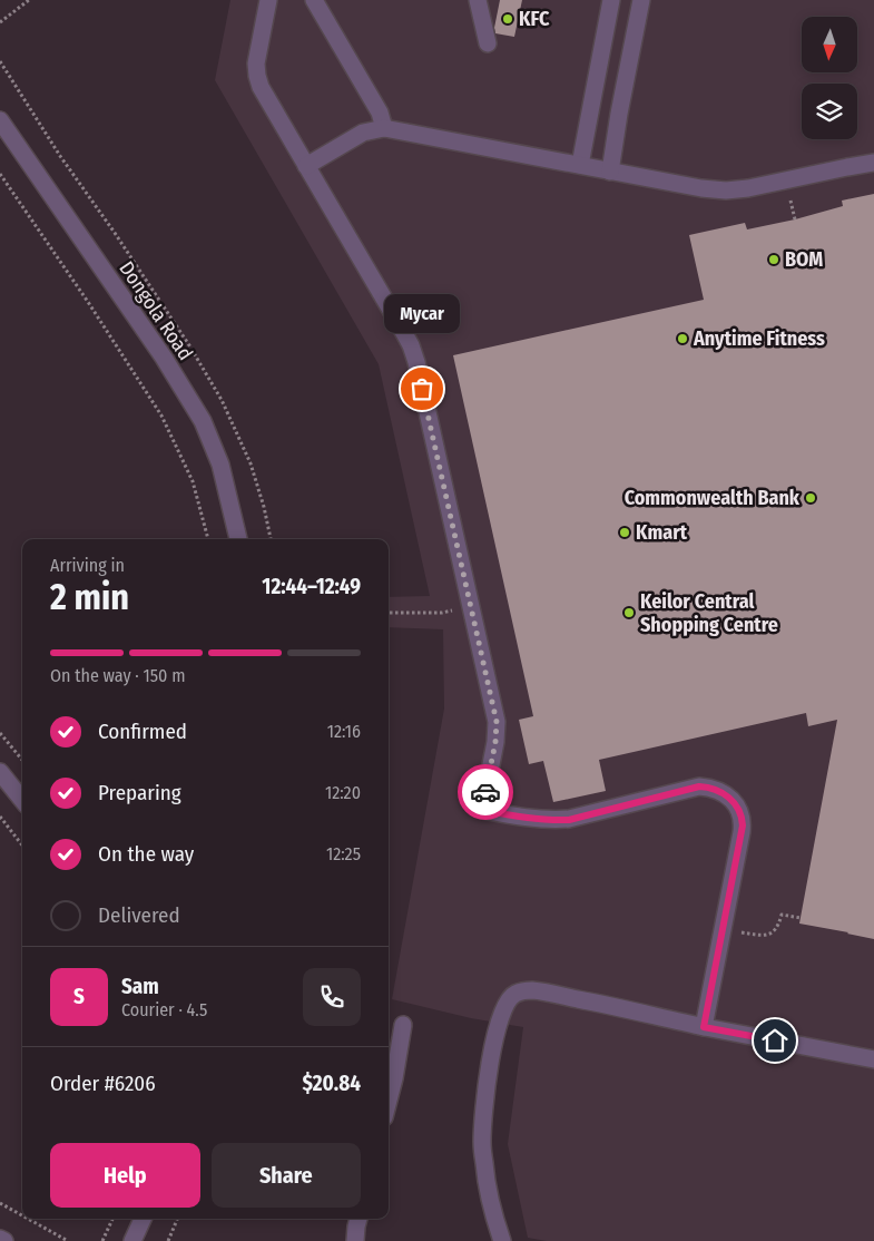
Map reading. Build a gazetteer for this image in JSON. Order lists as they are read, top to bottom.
{
  "streets": {
    "street": ["Dongola Road"]
  },
  "places": [
    "KFC",
    "BOM",
    "Anytime Fitness",
    "Mycar",
    "Commonwealth Bank",
    "Kmart",
    "Keilor Central Shopping Centre"
  ],
  "north": "bottom",
  "page": {
    "bubble": "Mycar",
    "heading": ["2 min", "Arriving in", "12:44–12:49"],
    "panel": [
      "Sam",
      "Courier · 4.5",
      "Order #6206",
      "$20.84"
    ],
    "bar": "On the way · 150 m",
    "list": [
      ["Confirmed", "12:16"],
      ["Preparing", "12:20"],
      ["On the way", "12:25"],
      "Delivered"
    ],
    "round": "S",
    "buttons": ["Help", "Share"]
  }
}
